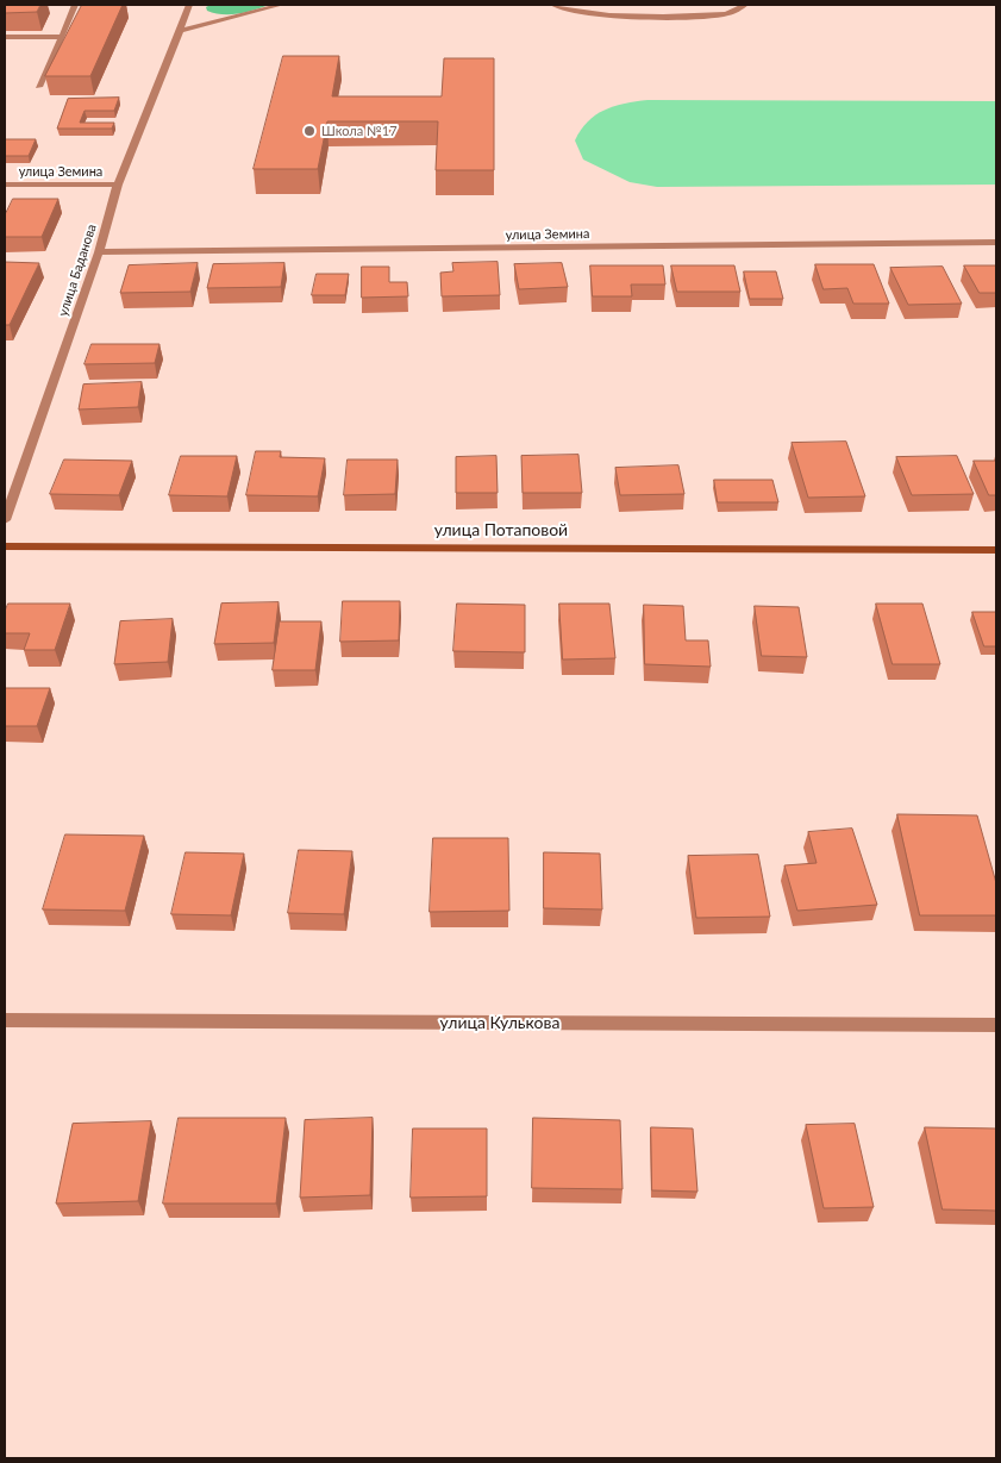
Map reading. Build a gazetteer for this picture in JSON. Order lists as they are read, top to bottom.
{
  "streets": {
    "main road": ["улица Потаповой"],
    "street": ["улица Земина", "улица Баданова", "улица Кулькова"]
  },
  "crossings": [
    ["улица Земина", "улица Баданова"]
  ],
  "places": ["Школа №17"]
}
